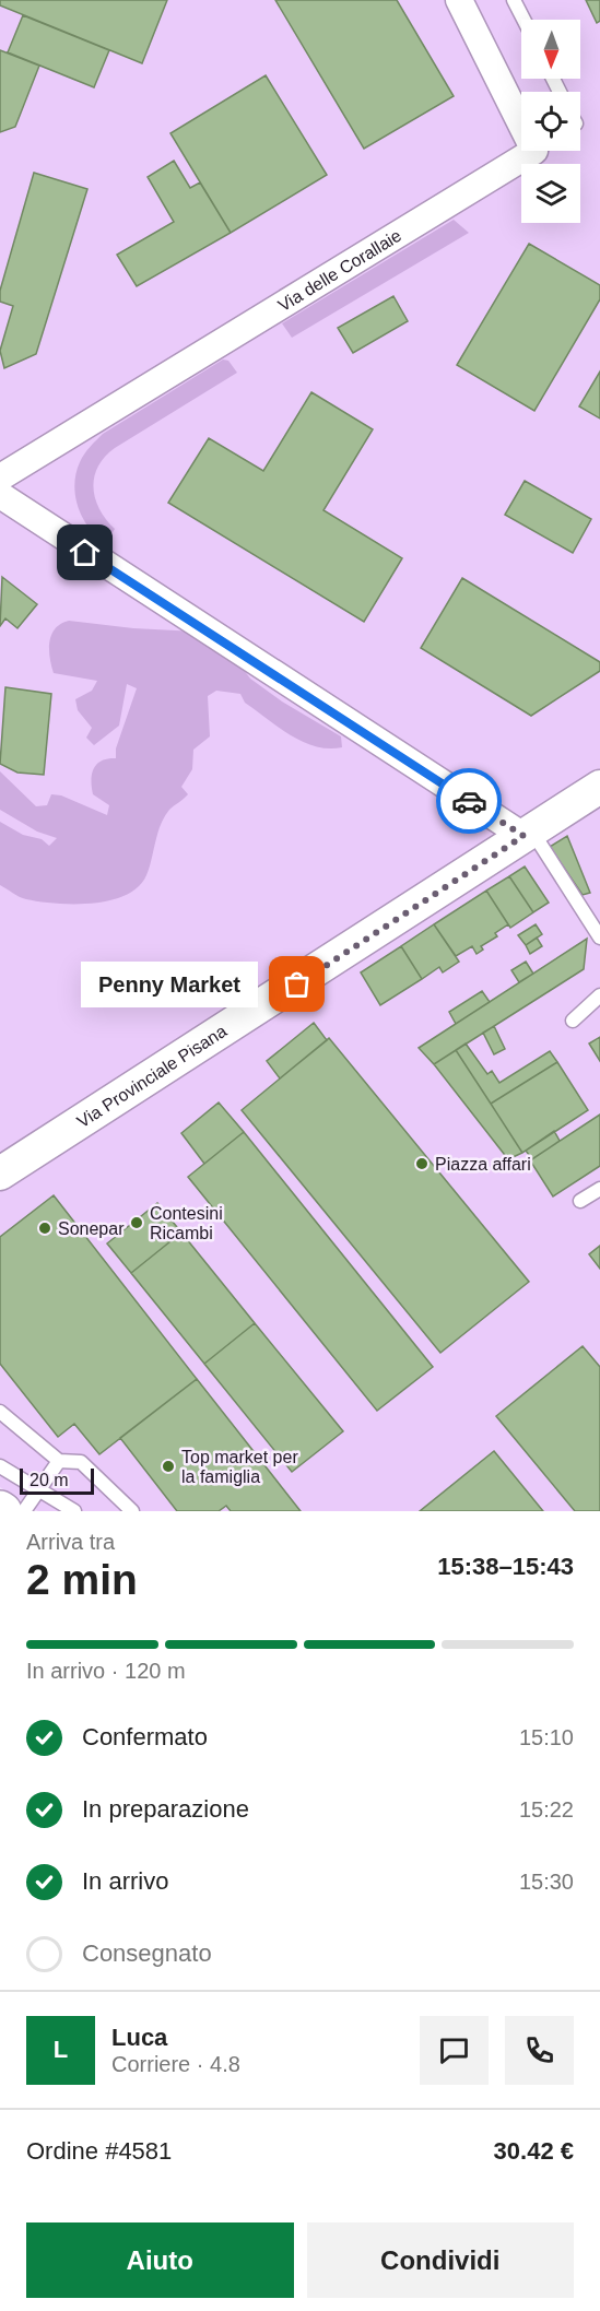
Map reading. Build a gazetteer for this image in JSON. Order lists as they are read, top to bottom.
{
  "streets": {
    "street": ["Via delle Corallaie", "Via Provinciale Pisana"]
  },
  "places": [
    "Penny Market",
    "Piazza affari",
    "Contesini Ricambi",
    "Sonepar",
    "Top market per la famiglia"
  ],
  "scale_bar": "20 m",
  "north": "bottom",
  "page": {
    "bubble": "Penny Market",
    "scale": "20 m",
    "heading": ["2 min", "Arriva tra", "15:38–15:43"],
    "panel": [
      "Luca",
      "Corriere · 4.8",
      "Ordine #4581",
      "30.42 €"
    ],
    "bar": "In arrivo · 120 m",
    "list": [
      ["Confermato", "15:10"],
      ["In preparazione", "15:22"],
      ["In arrivo", "15:30"],
      "Consegnato"
    ],
    "round": "L",
    "buttons": ["Aiuto", "Condividi"]
  }
}
